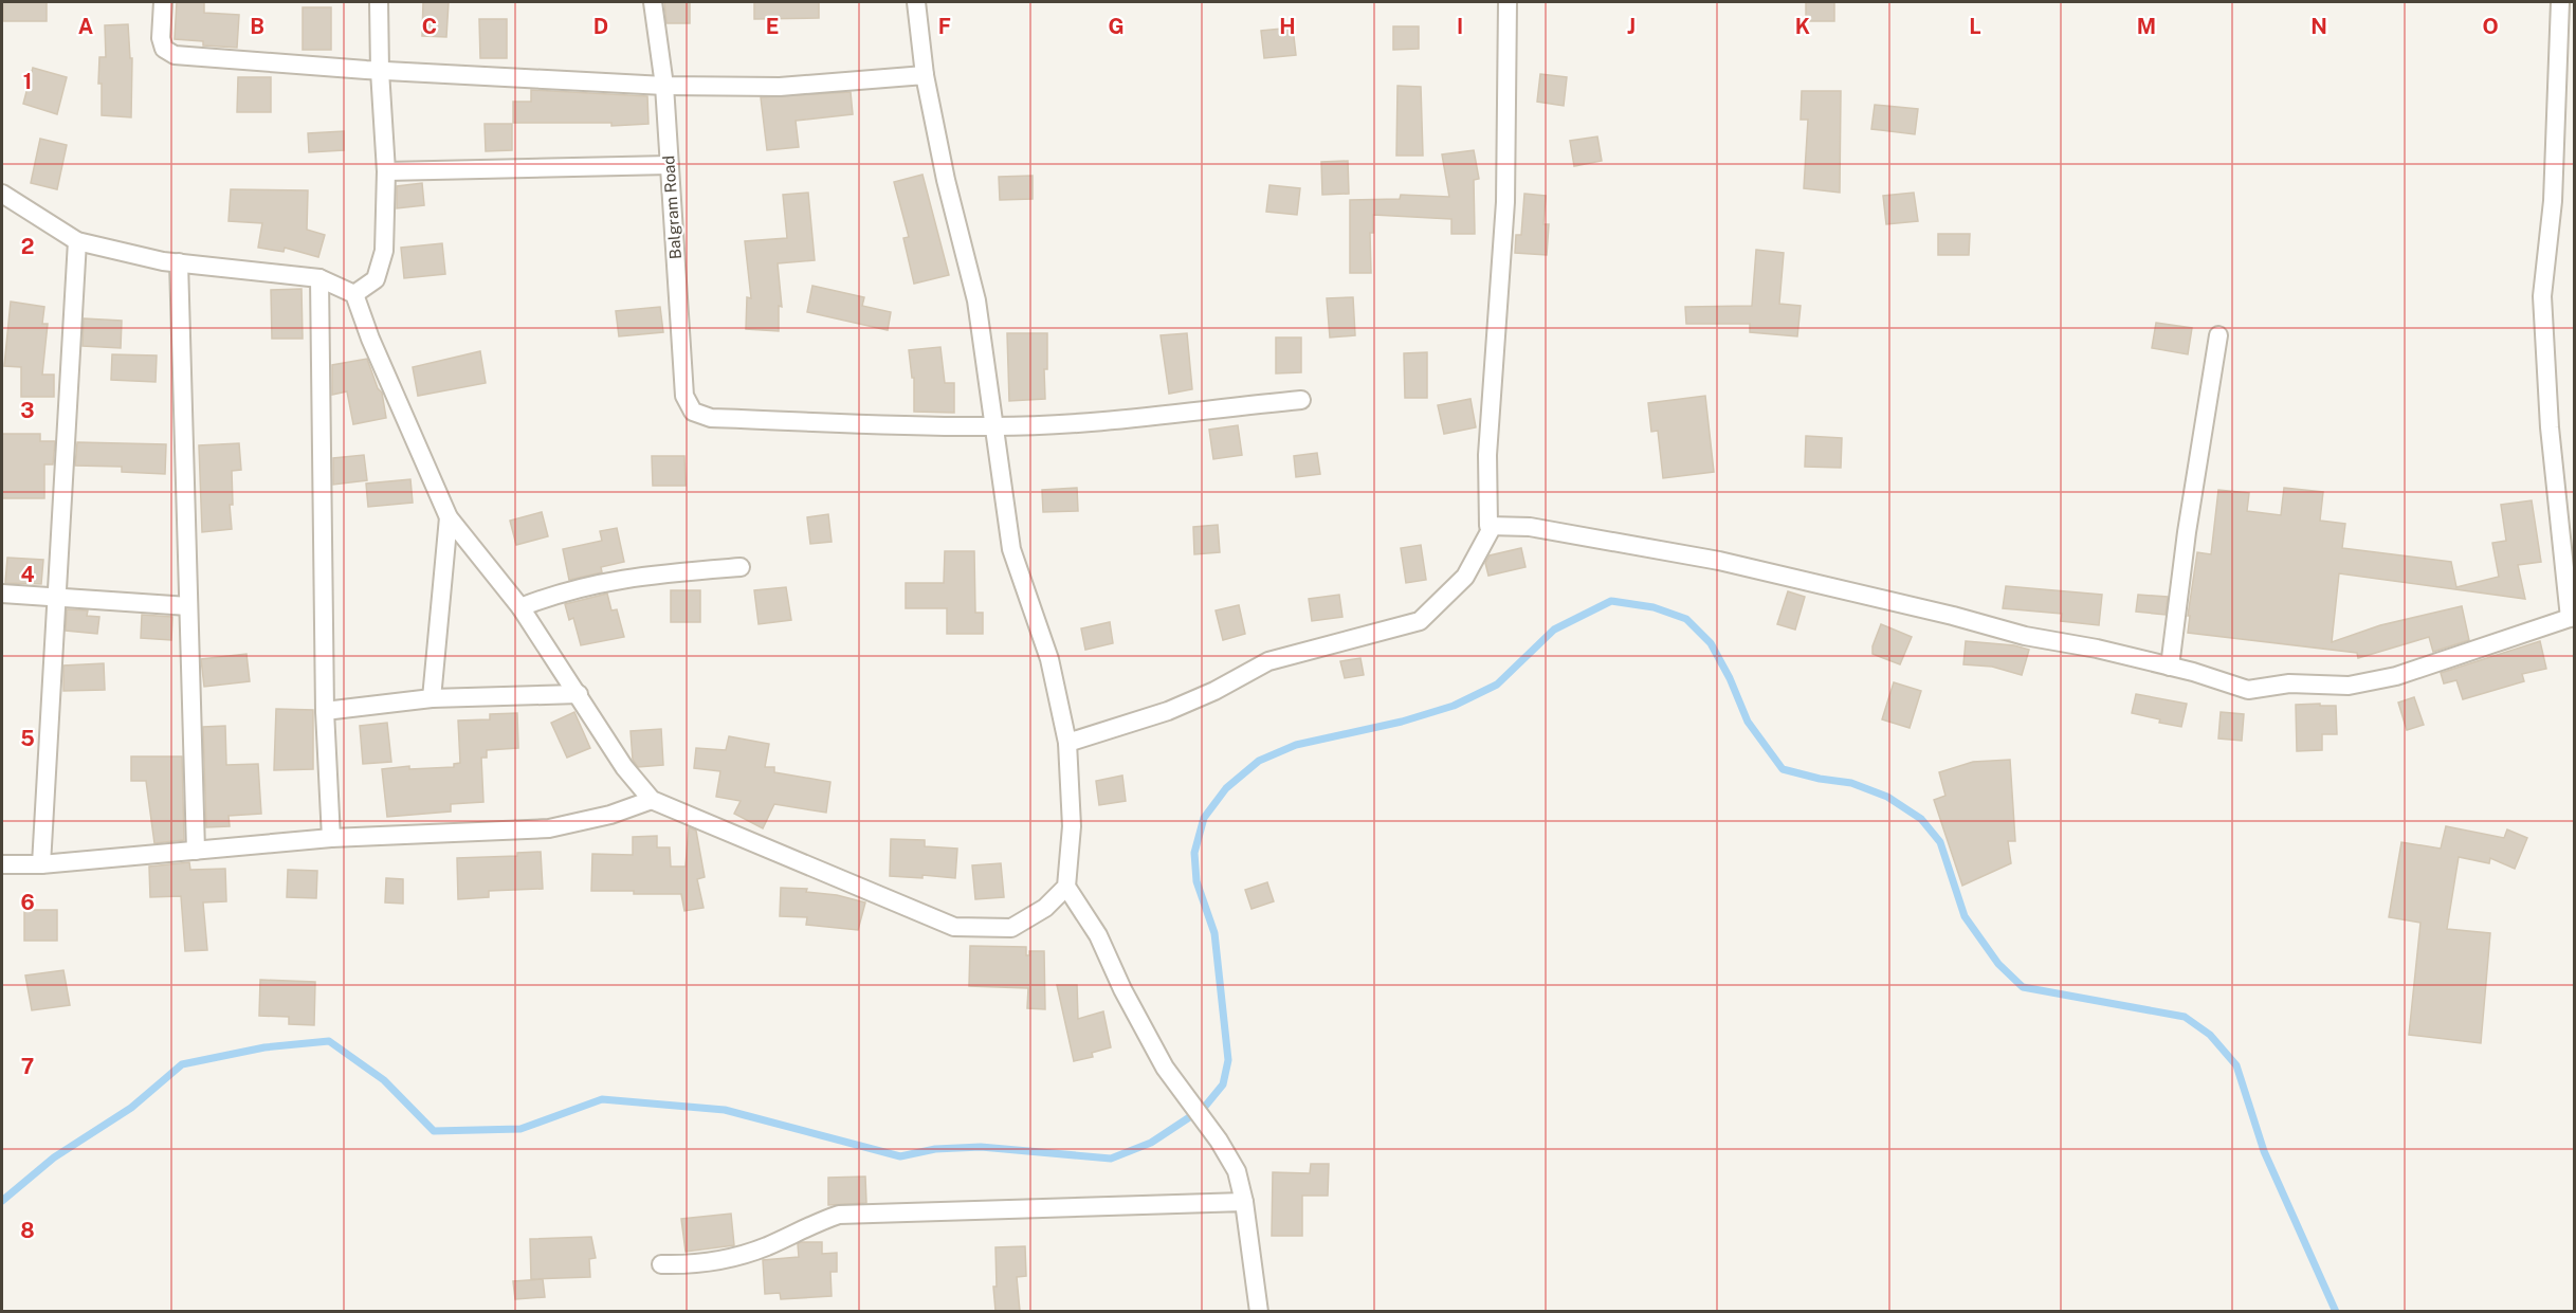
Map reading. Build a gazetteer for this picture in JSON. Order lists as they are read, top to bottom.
{
  "streets": {
    "street": ["Balgram Road"]
  },
  "grid": {
    "columns": [
      "A",
      "B",
      "C",
      "D",
      "E",
      "F",
      "G",
      "H",
      "I",
      "J",
      "K",
      "L",
      "M",
      "N",
      "O"
    ],
    "rows": [
      "1",
      "2",
      "3",
      "4",
      "5",
      "6",
      "7",
      "8"
    ]
  }
}
